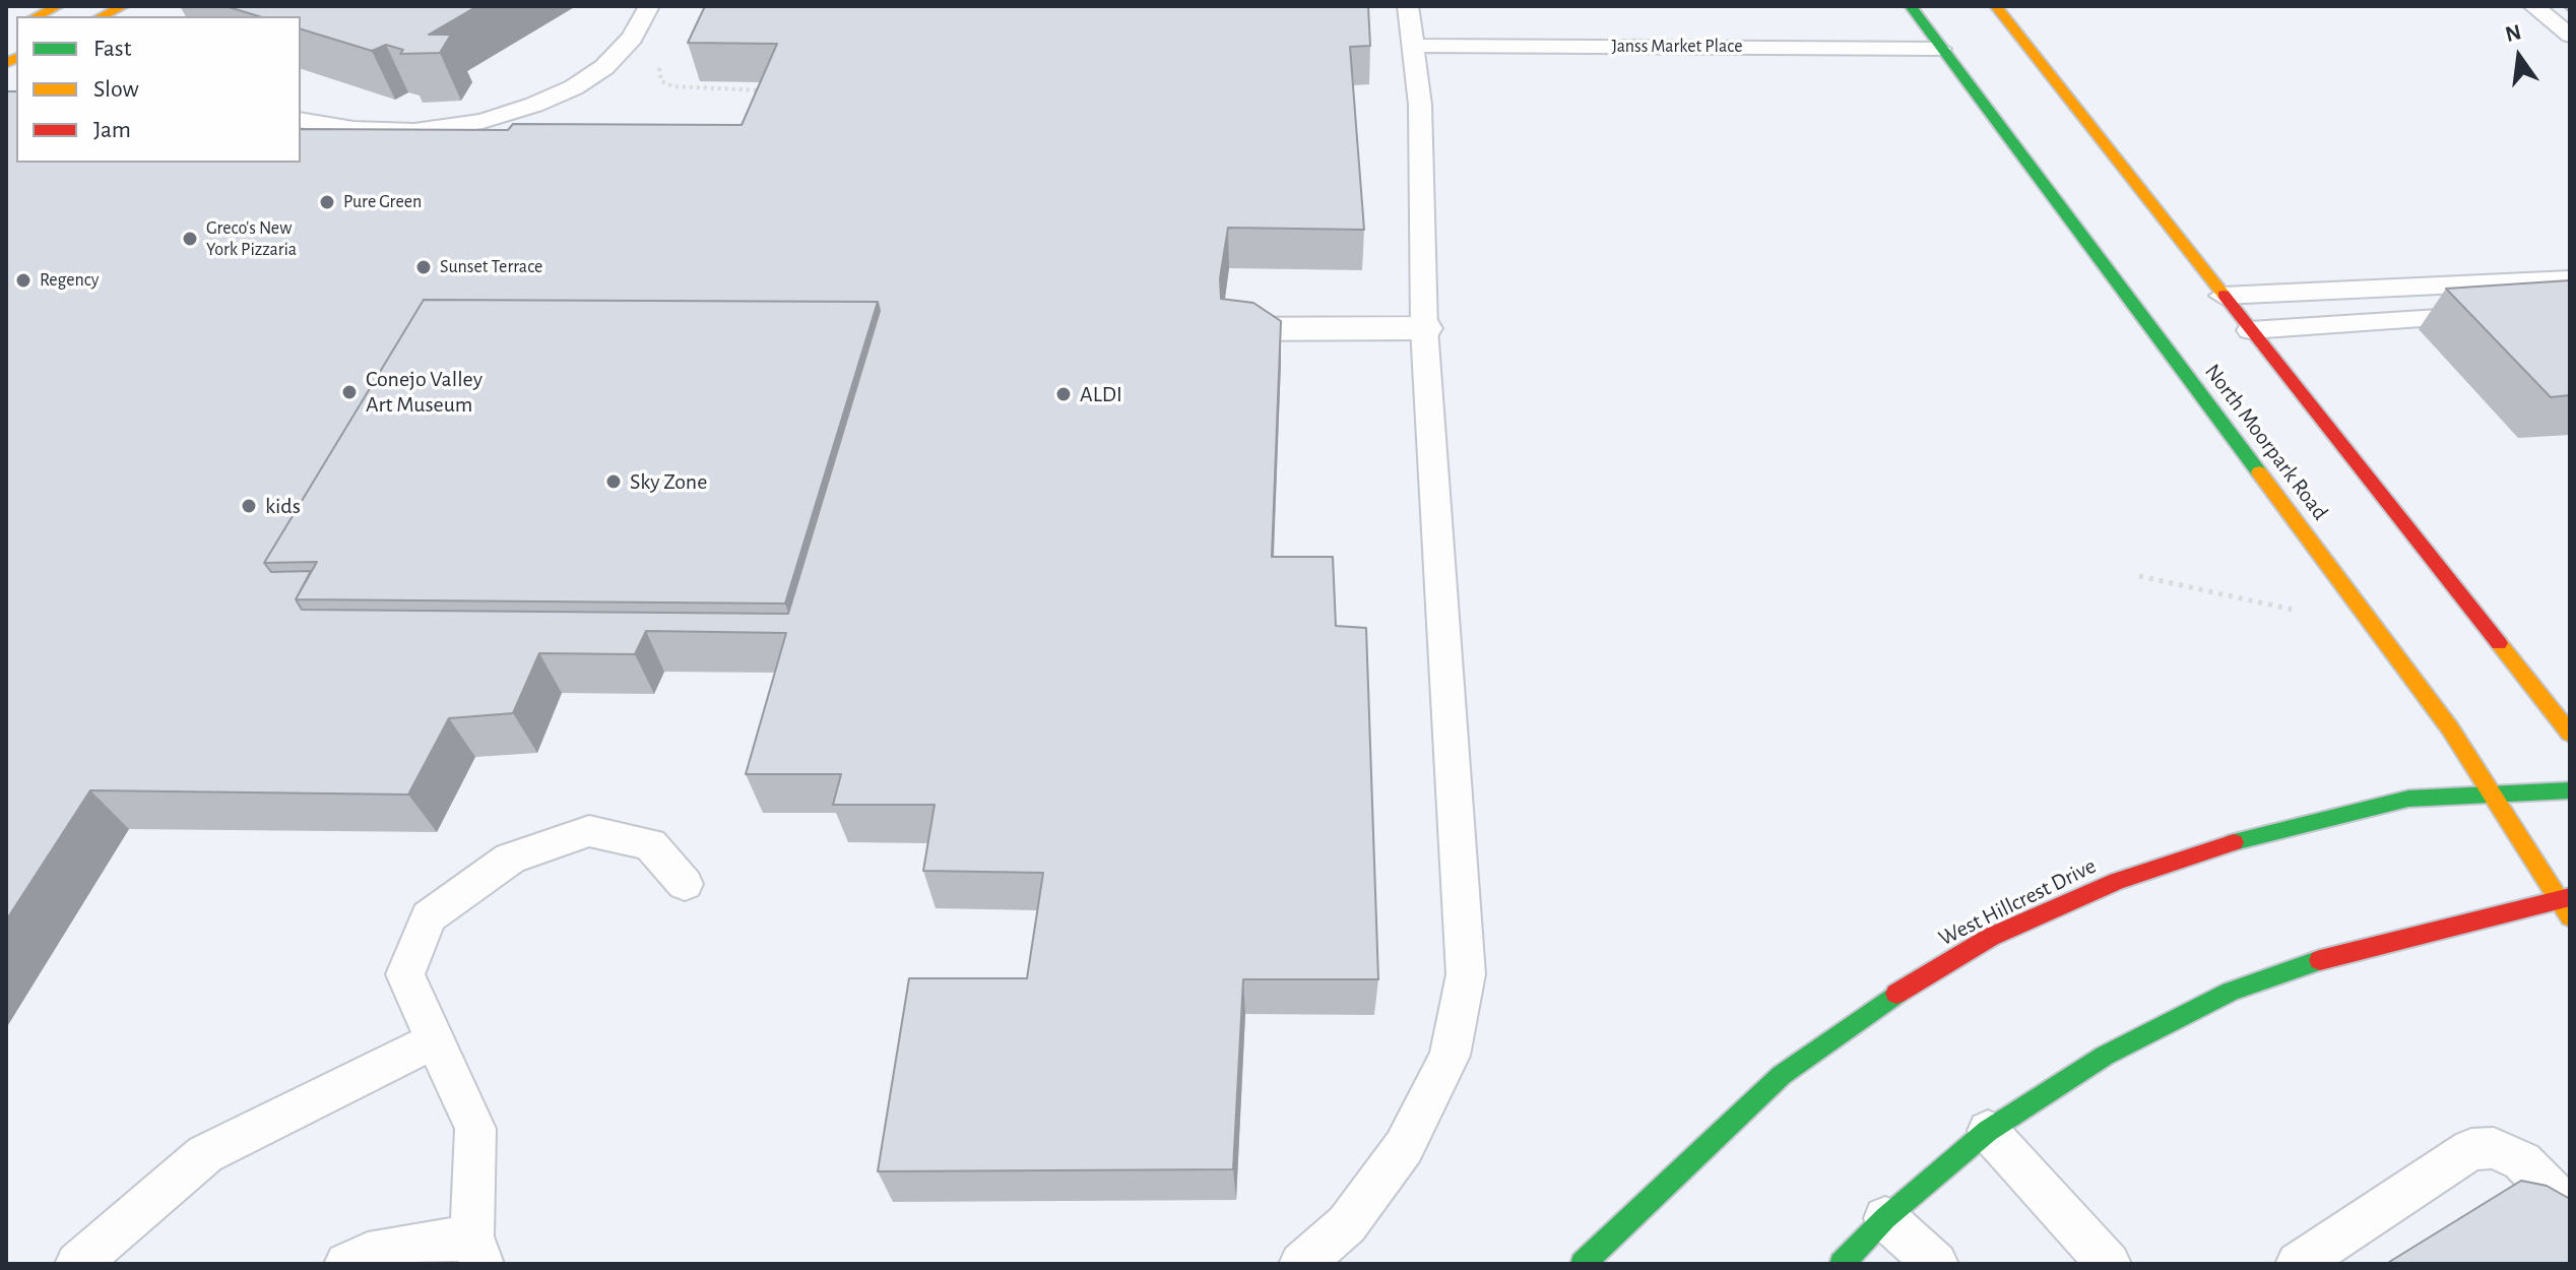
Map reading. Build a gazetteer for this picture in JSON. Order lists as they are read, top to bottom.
{
  "streets": {
    "main road": ["North Moorpark Road", "West Hillcrest Drive"],
    "lane": ["Janss Market Place"]
  },
  "crossings": [
    ["Janss Market Place", "North Moorpark Road"],
    ["North Moorpark Road", "West Hillcrest Drive"]
  ],
  "places": [
    "Pure Green",
    "Greco's New York Pizzaria",
    "Sunset Terrace",
    "Regency",
    "Conejo Valley Art Museum",
    "ALDI",
    "Sky Zone",
    "kids"
  ],
  "legend": ["Fast", "Slow", "Jam"],
  "north": "top"
}
